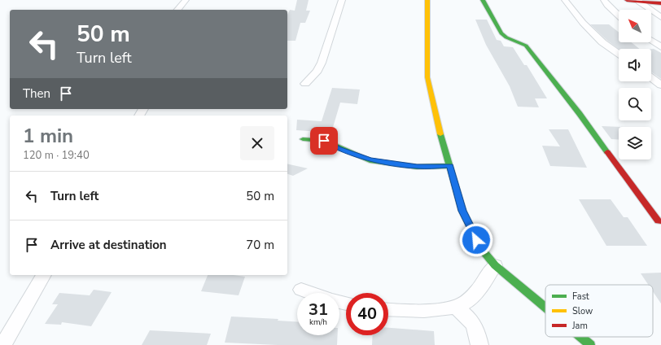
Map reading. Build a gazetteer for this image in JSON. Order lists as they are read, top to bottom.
{
  "legend": ["Fast", "Slow", "Jam"],
  "north": "top left",
  "page": {
    "turn": ["50 m", "Turn left"],
    "then": "Then",
    "heading": ["1 min", "120 m · 19:40"],
    "list": [
      {
        "name": "Turn left",
        "value": "50 m"
      },
      {
        "name": "Arrive at destination",
        "value": "70 m"
      }
    ],
    "speed": "31 km/h",
    "limit": "40"
  }
}
